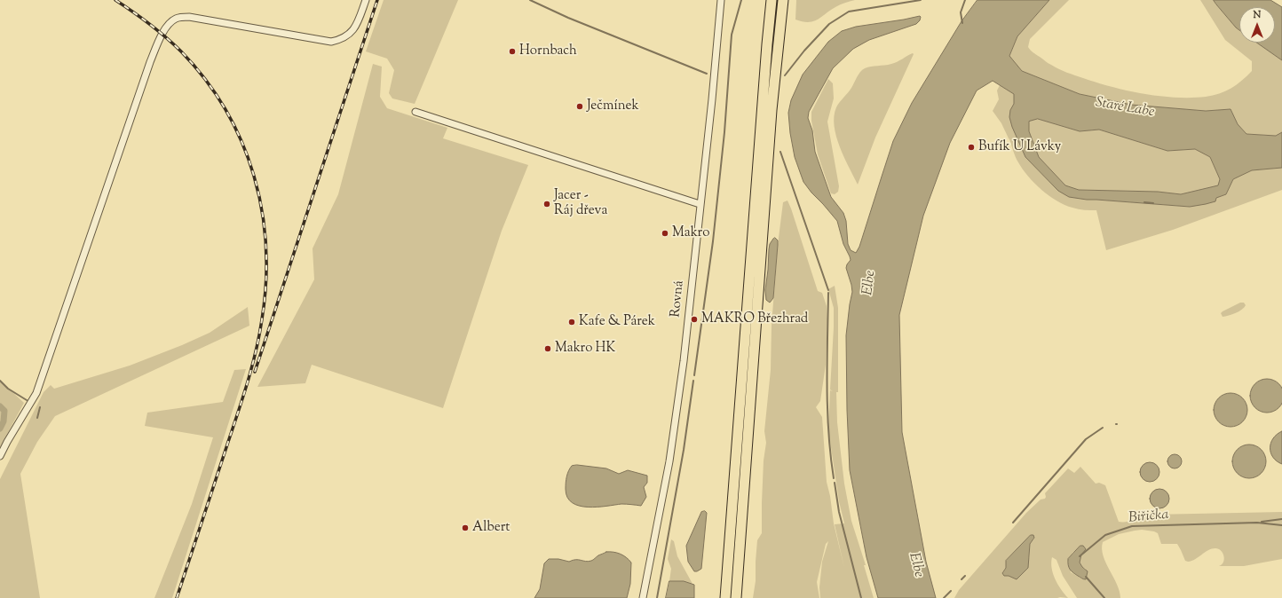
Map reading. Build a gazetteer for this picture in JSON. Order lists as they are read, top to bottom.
{
  "streets": {
    "street": ["Rovná"]
  },
  "water": ["Staré Labe", "Elbe", "Biřička"],
  "places": [
    "Hornbach",
    "Ječmínek",
    "Bufík U Lávky",
    "Jacer - Ráj dřeva",
    "Makro",
    "MAKRO Březhrad",
    "Kafe & Párek",
    "Makro HK",
    "Albert"
  ],
  "north": "top"
}
